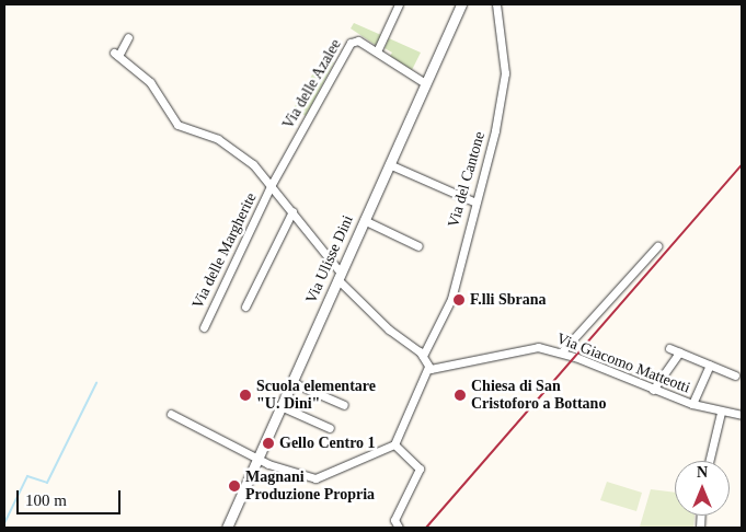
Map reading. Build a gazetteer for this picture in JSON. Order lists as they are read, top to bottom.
{
  "streets": {
    "street": [
      "Via delle Azalee",
      "Via del Cantone",
      "Via delle Margherite",
      "Via Ulisse Dini",
      "Via Giacomo Matteotti"
    ]
  },
  "crossings": [
    ["Via delle Azalee", "Via delle Margherite"],
    ["Via delle Azalee", "Via Ulisse Dini"]
  ],
  "places": [
    "F.lli Sbrana",
    "Scuola elementare \"U. Dini\"",
    "Chiesa di San Cristoforo a Bottano",
    "Gello Centro 1",
    "Magnani Produzione Propria"
  ],
  "scale_bar": "100 m",
  "north": "top"
}
